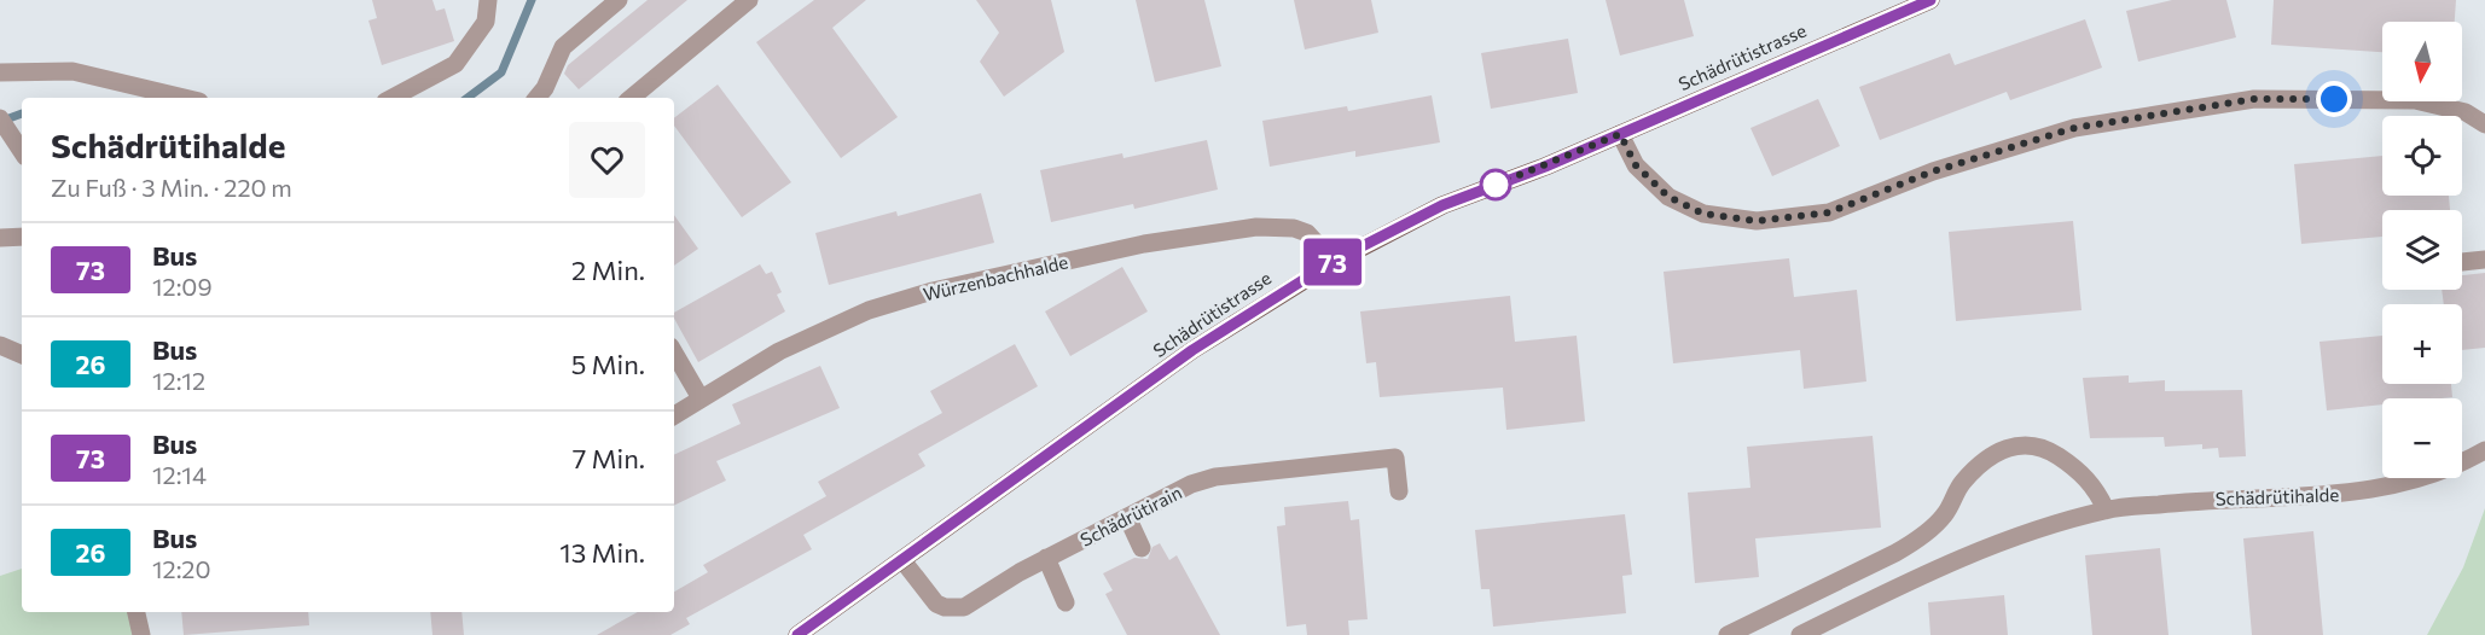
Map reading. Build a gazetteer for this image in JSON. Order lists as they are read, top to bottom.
{
  "streets": {
    "main road": ["Schädrütistrasse"],
    "street": ["Würzenbachhalde", "Schädrütihalde", "Schädrütirain"]
  },
  "crossings": [
    ["Schädrütistrasse", "Würzenbachhalde"],
    ["Schädrütistrasse", "Schädrütirain"]
  ],
  "lines": ["bus line 73"],
  "north": "bottom",
  "page": {
    "on_map": "73",
    "map_buttons": ["+", "−"],
    "heading": ["Schädrütihalde", "Zu Fuß · 3 Min. · 220 m"],
    "list": [
      {
        "mark": "73",
        "name": "Bus",
        "note": "12:09",
        "value": "2 Min."
      },
      {
        "mark": "26",
        "name": "Bus",
        "note": "12:12",
        "value": "5 Min."
      },
      {
        "mark": "73",
        "name": "Bus",
        "note": "12:14",
        "value": "7 Min."
      },
      {
        "mark": "26",
        "name": "Bus",
        "note": "12:20",
        "value": "13 Min."
      }
    ]
  }
}
